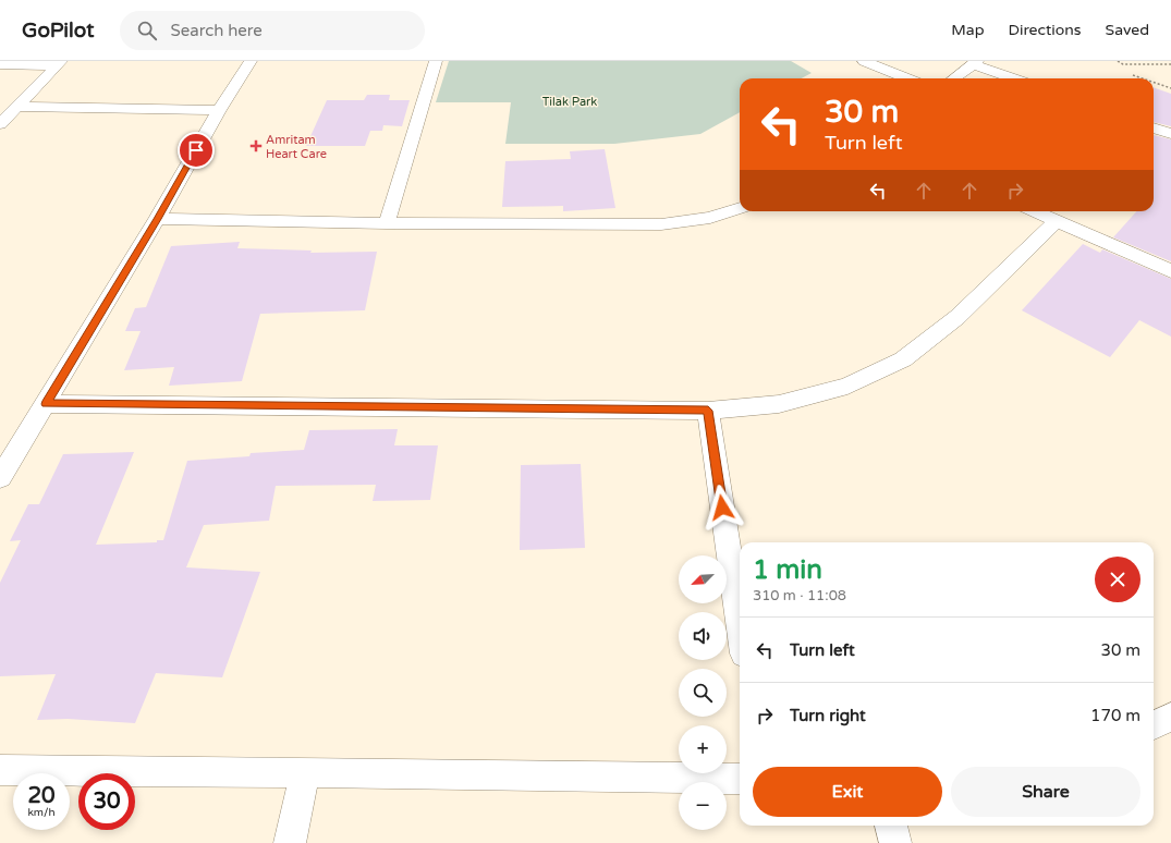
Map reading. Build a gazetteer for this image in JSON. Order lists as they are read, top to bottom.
{
  "parks": ["Tilak Park"],
  "places": {
    "health": ["Amritam Heart Care"]
  },
  "north": "bottom left",
  "page": {
    "header": "GoPilot",
    "search": "Search here",
    "nav": ["Map", "Directions", "Saved"],
    "turn": ["30 m", "Turn left"],
    "heading": ["1 min", "310 m · 11:08"],
    "map_buttons": ["+", "−"],
    "list": [
      {
        "name": "Turn left",
        "value": "30 m"
      },
      {
        "name": "Turn right",
        "value": "170 m"
      }
    ],
    "buttons": ["Exit", "Share"],
    "speed": "20 km/h",
    "limit": "30"
  }
}
